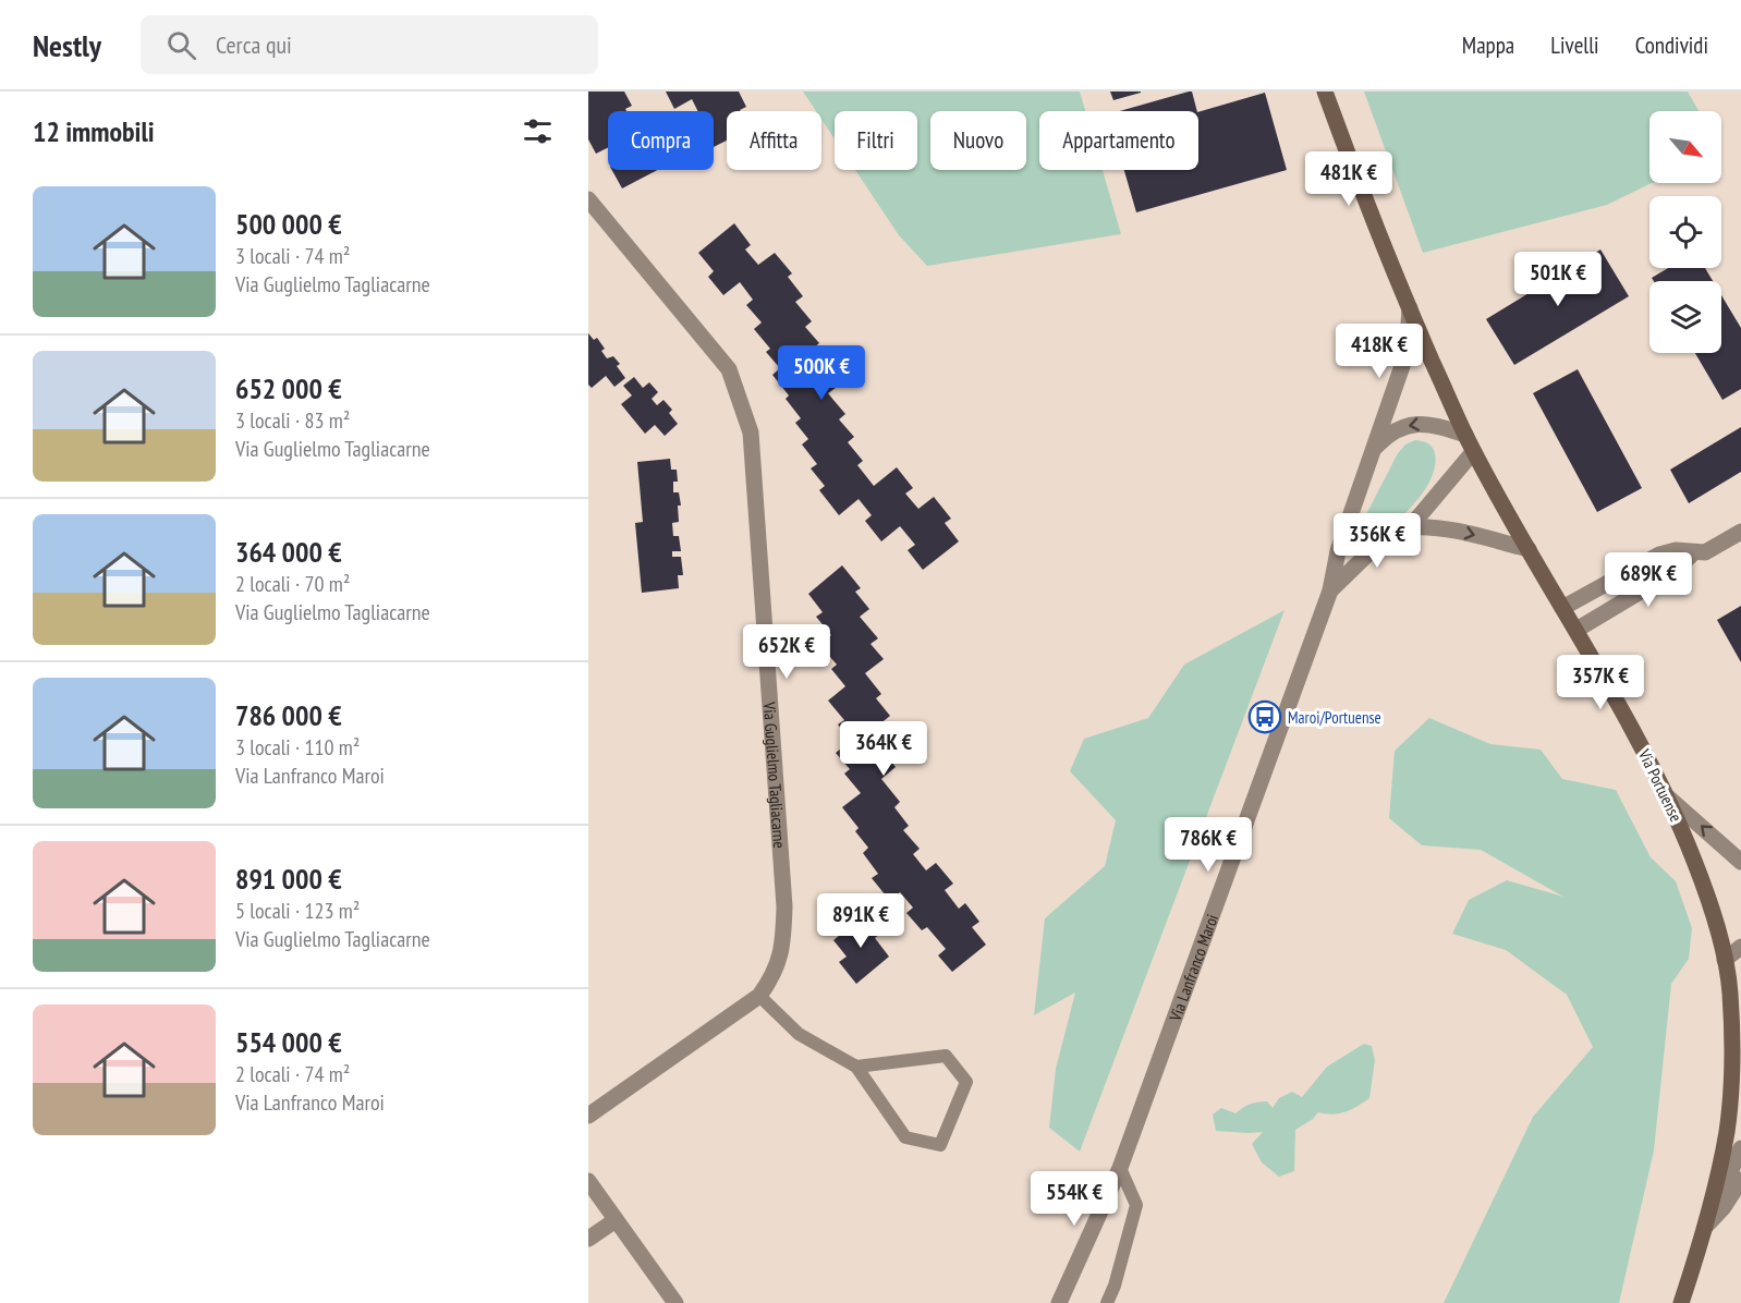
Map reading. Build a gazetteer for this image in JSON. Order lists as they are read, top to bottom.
{
  "streets": {
    "main road": ["Via Portuense"],
    "street": ["Via Guglielmo Tagliacarne", "Via Lanfranco Maroi"]
  },
  "crossings": [
    ["Via Portuense", "Via Lanfranco Maroi"]
  ],
  "places": {
    "bus stop": ["Maroi/Portuense"]
  },
  "north": "bottom right",
  "page": {
    "header": "Nestly",
    "search": "Cerca qui",
    "nav": ["Mappa", "Livelli", "Condividi"],
    "heading": "12 immobili",
    "chip": [
      "Compra",
      "Affitta",
      "Filtri",
      "Nuovo",
      "Appartamento"
    ],
    "price": [
      "481K €",
      "501K €",
      "418K €",
      "500K €",
      "356K €",
      "689K €",
      "652K €",
      "357K €",
      "364K €",
      "786K €",
      "891K €",
      "554K €"
    ],
    "list": [
      {
        "name": "500 000 €",
        "note": "3 locali · 74 m² · Via Guglielmo Tagliacarne"
      },
      {
        "name": "652 000 €",
        "note": "3 locali · 83 m² · Via Guglielmo Tagliacarne"
      },
      {
        "name": "364 000 €",
        "note": "2 locali · 70 m² · Via Guglielmo Tagliacarne"
      },
      {
        "name": "786 000 €",
        "note": "3 locali · 110 m² · Via Lanfranco Maroi"
      },
      {
        "name": "891 000 €",
        "note": "5 locali · 123 m² · Via Guglielmo Tagliacarne"
      },
      {
        "name": "554 000 €",
        "note": "2 locali · 74 m² · Via Lanfranco Maroi"
      }
    ]
  }
}
